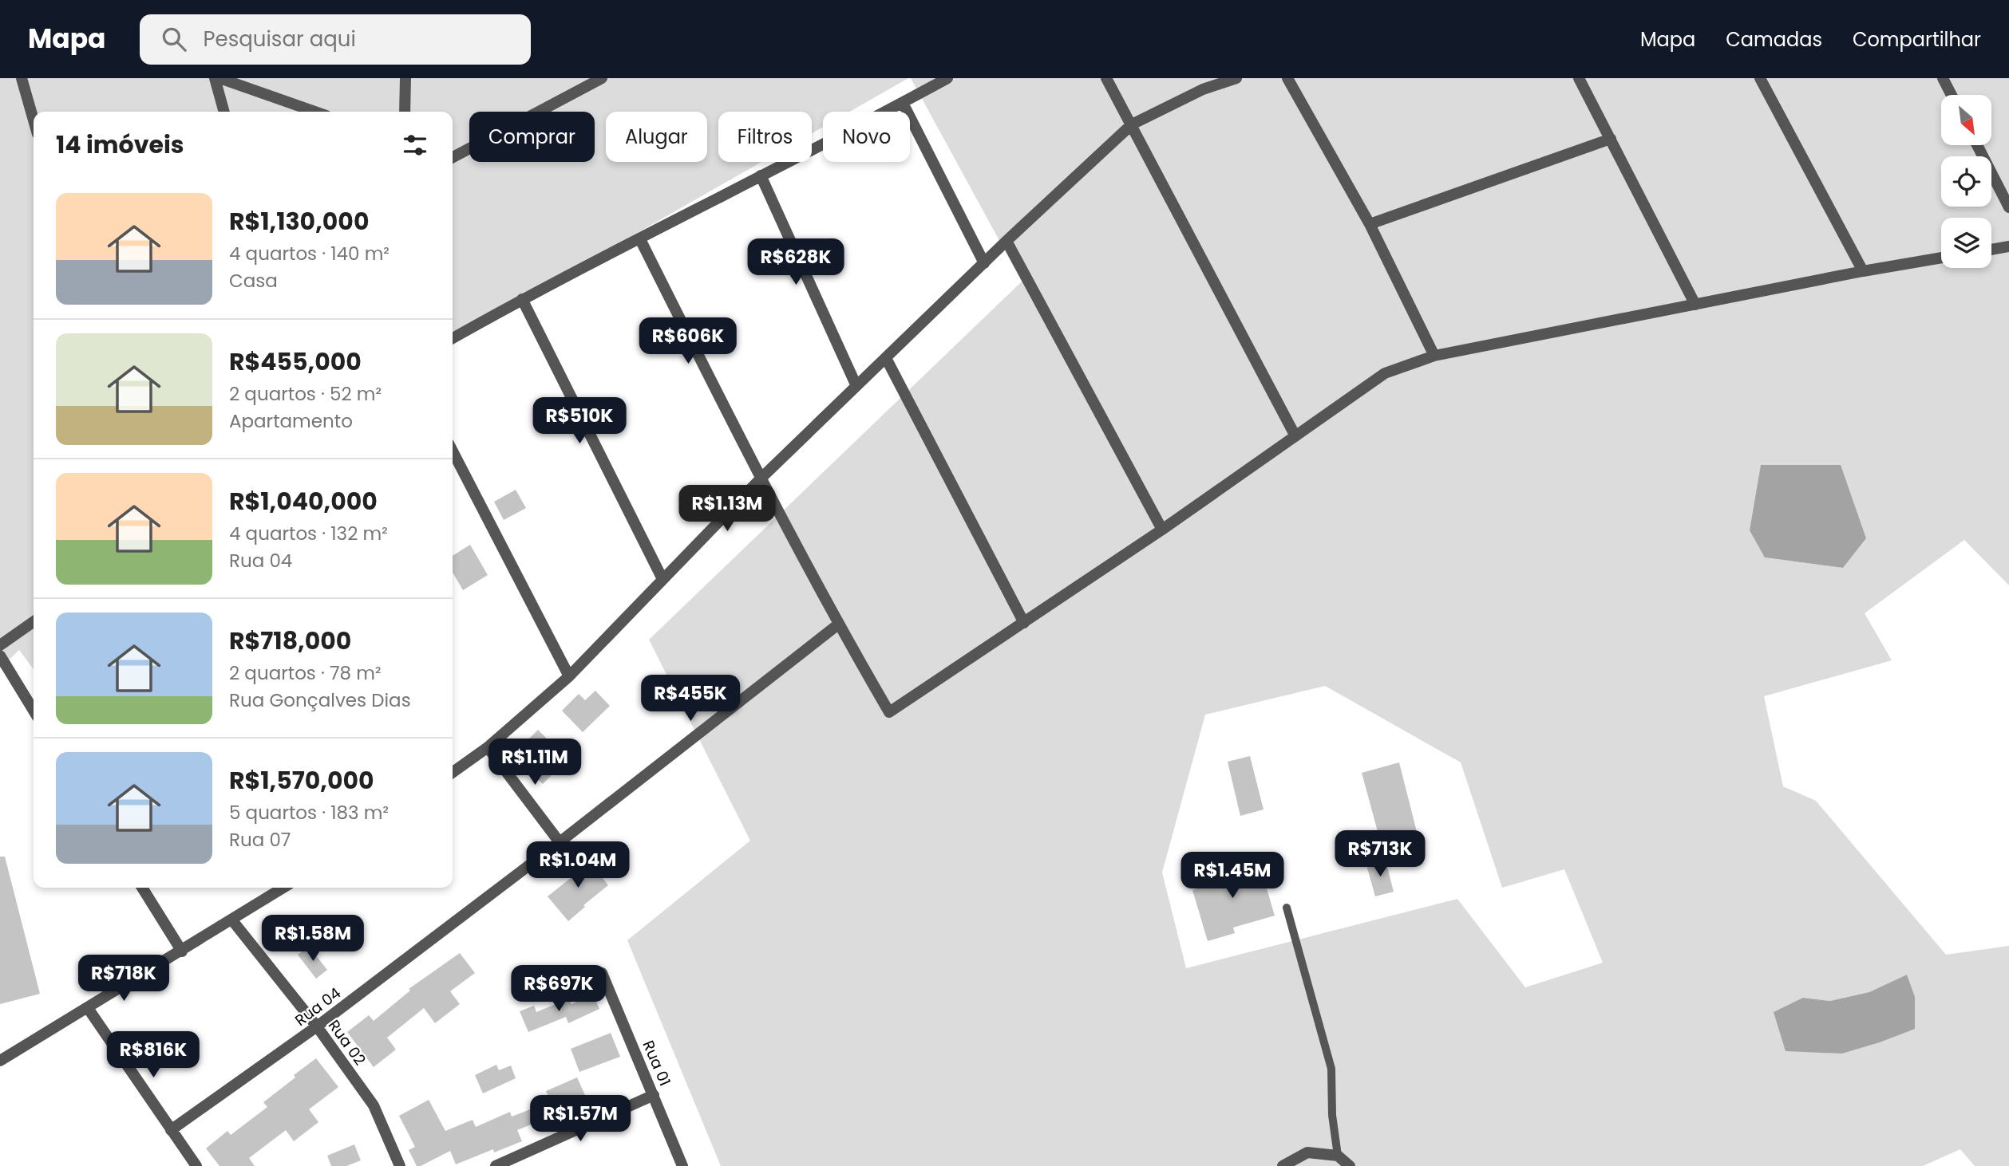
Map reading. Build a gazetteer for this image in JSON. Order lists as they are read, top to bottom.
{
  "streets": {
    "street": ["Rua 04", "Rua 02", "Rua 01"]
  },
  "crossings": [
    ["Rua 04", "Rua 02"]
  ],
  "north": "bottom right",
  "page": {
    "header": "Mapa",
    "search": "Pesquisar aqui",
    "nav": ["Mapa", "Camadas", "Compartilhar"],
    "chip": [
      "Comprar",
      "Alugar",
      "Filtros",
      "Novo"
    ],
    "heading": "14 imóveis",
    "list": [
      {
        "name": "R$1,130,000",
        "note": "4 quartos · 140 m² · Casa"
      },
      {
        "name": "R$455,000",
        "note": "2 quartos · 52 m² · Apartamento"
      },
      {
        "name": "R$1,040,000",
        "note": "4 quartos · 132 m² · Rua 04"
      },
      {
        "name": "R$718,000",
        "note": "2 quartos · 78 m² · Rua Gonçalves Dias"
      },
      {
        "name": "R$1,570,000",
        "note": "5 quartos · 183 m² · Rua 07"
      }
    ],
    "price": [
      "R$628K",
      "R$606K",
      "R$510K",
      "R$1.13M",
      "R$455K",
      "R$1.11M",
      "R$713K",
      "R$1.04M",
      "R$1.45M",
      "R$1.58M",
      "R$718K",
      "R$697K",
      "R$816K",
      "R$1.57M"
    ]
  }
}
